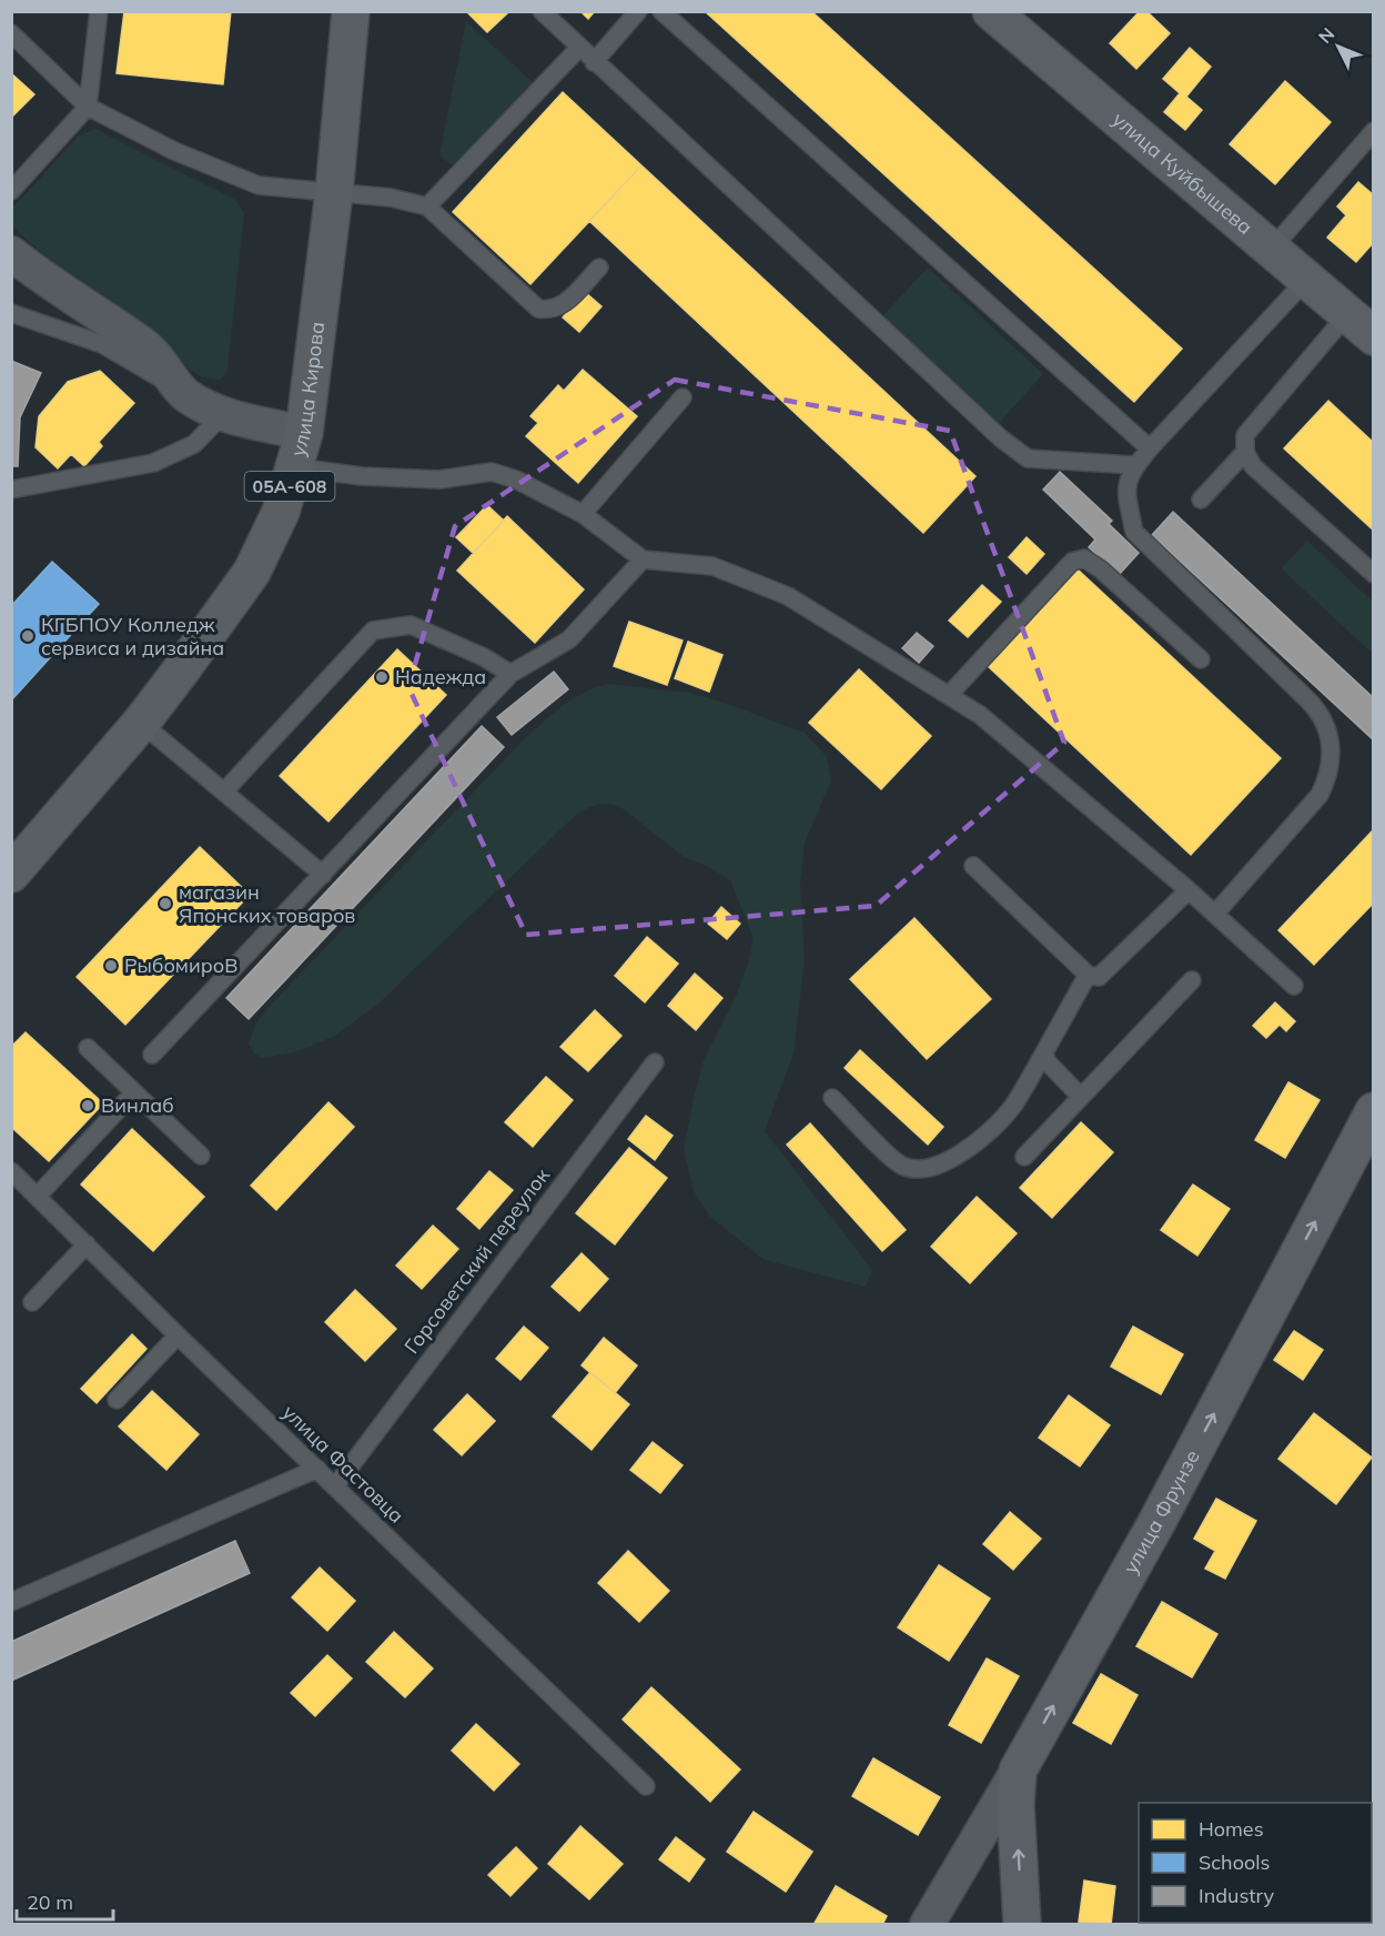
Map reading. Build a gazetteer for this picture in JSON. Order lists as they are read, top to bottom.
{
  "streets": {
    "main road": [
      "улица Куйбышева",
      "улица Кирова",
      "05А-608",
      "улица Фрунзе"
    ],
    "lane": ["Горсоветский переулок", "улица Фастовца"]
  },
  "crossings": [
    ["Горсоветский переулок", "улица Фастовца"]
  ],
  "one_way": ["улица Фрунзе"],
  "places": [
    "КГБПОУ Колледж сервиса и дизайна",
    "Надежда",
    "магазин Японских товаров",
    "РыбомироВ",
    "Винлаб"
  ],
  "legend": ["Homes", "Schools", "Industry"],
  "scale_bar": "20 m",
  "north": "top left"
}
